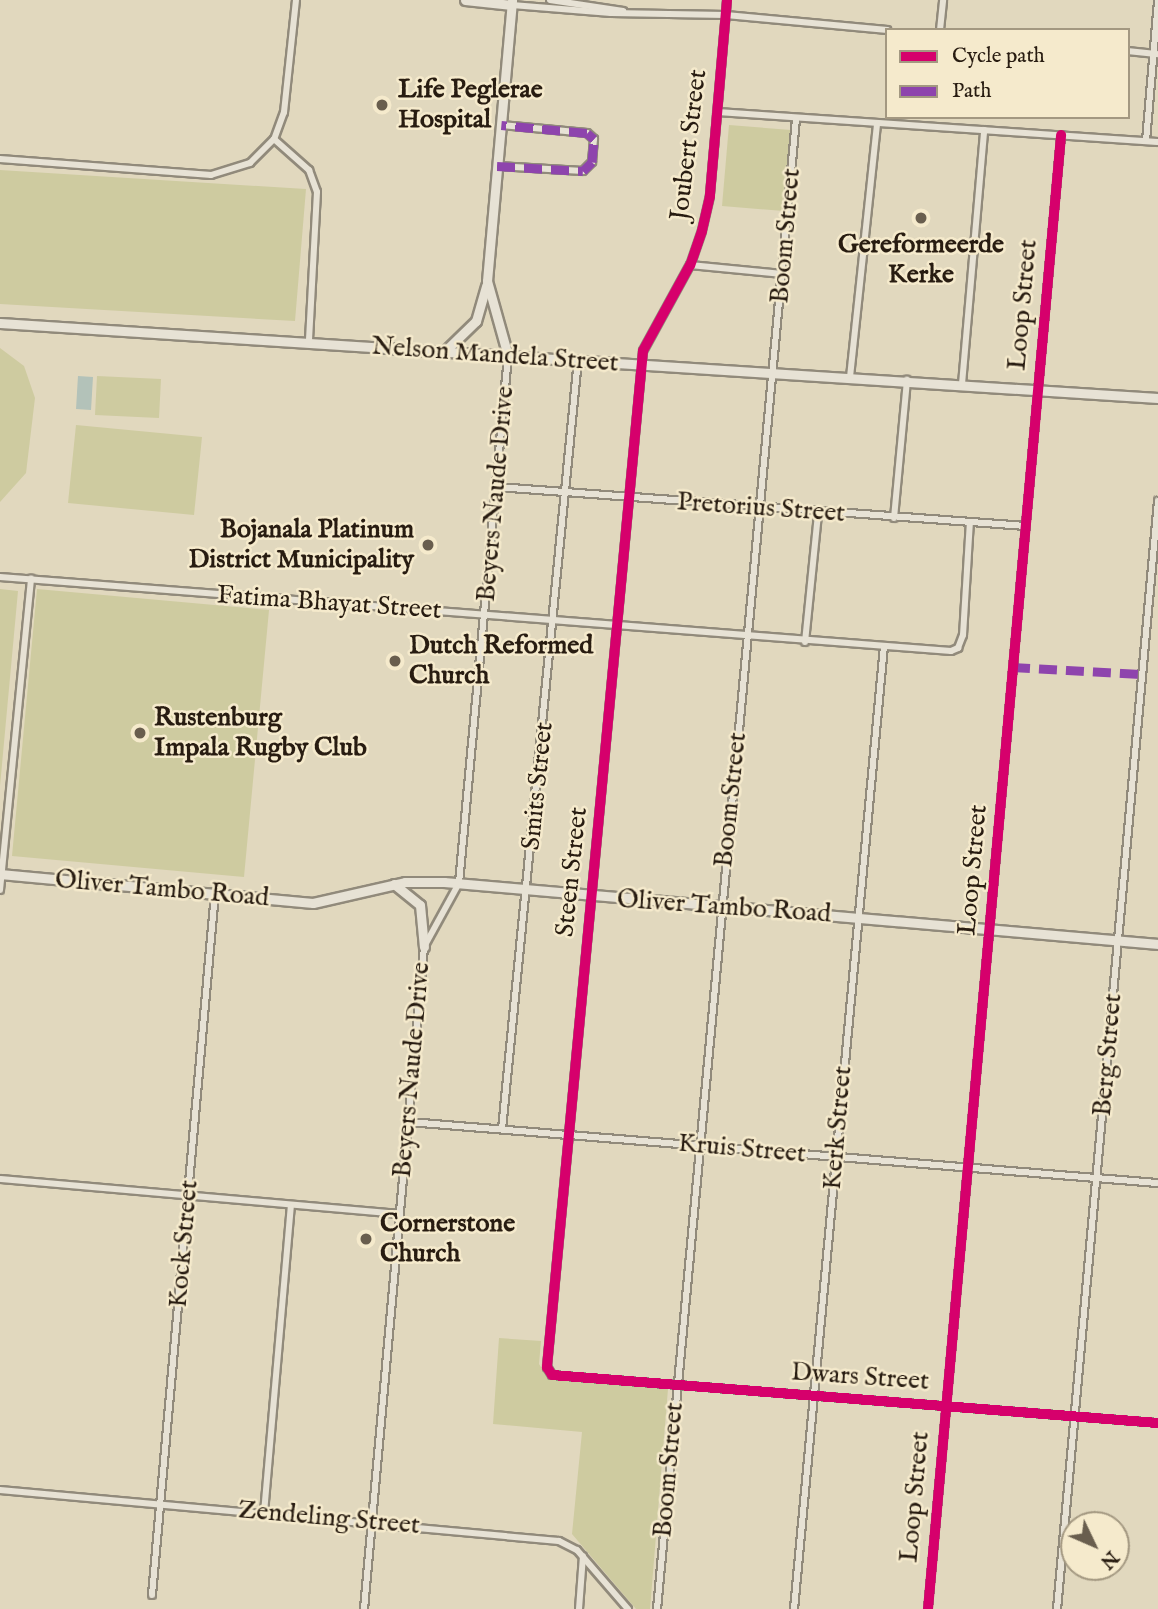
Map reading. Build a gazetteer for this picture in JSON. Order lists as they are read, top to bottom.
{
  "streets": {
    "main road": ["Nelson Mandela Street", "Beyers Naude Drive", "Oliver Tambo Road"],
    "street": [
      "Joubert Street",
      "Boom Street",
      "Loop Street",
      "Pretorius Street",
      "Fatima Bhayat Street",
      "Smits Street",
      "Steen Street",
      "Berg Street",
      "Kerk Street",
      "Kruis Street",
      "Kock Street",
      "Dwars Street",
      "Zendeling Street"
    ]
  },
  "crossings": [
    ["Joubert Street", "Nelson Mandela Street"],
    ["Joubert Street", "Steen Street"],
    ["Boom Street", "Nelson Mandela Street"],
    ["Boom Street", "Pretorius Street"],
    ["Boom Street", "Fatima Bhayat Street"],
    ["Boom Street", "Oliver Tambo Road"],
    ["Boom Street", "Kruis Street"],
    ["Boom Street", "Dwars Street"],
    ["Loop Street", "Nelson Mandela Street"],
    ["Loop Street", "Pretorius Street"],
    ["Loop Street", "Oliver Tambo Road"],
    ["Loop Street", "Kruis Street"],
    ["Loop Street", "Dwars Street"],
    ["Nelson Mandela Street", "Beyers Naude Drive"],
    ["Nelson Mandela Street", "Smits Street"],
    ["Nelson Mandela Street", "Steen Street"],
    ["Beyers Naude Drive", "Pretorius Street"],
    ["Beyers Naude Drive", "Fatima Bhayat Street"],
    ["Beyers Naude Drive", "Oliver Tambo Road"],
    ["Beyers Naude Drive", "Kruis Street"],
    ["Beyers Naude Drive", "Zendeling Street"],
    ["Pretorius Street", "Fatima Bhayat Street"],
    ["Pretorius Street", "Smits Street"],
    ["Pretorius Street", "Steen Street"],
    ["Fatima Bhayat Street", "Smits Street"],
    ["Fatima Bhayat Street", "Steen Street"],
    ["Fatima Bhayat Street", "Kerk Street"],
    ["Smits Street", "Oliver Tambo Road"],
    ["Smits Street", "Kruis Street"],
    ["Steen Street", "Oliver Tambo Road"],
    ["Steen Street", "Kruis Street"],
    ["Steen Street", "Dwars Street"],
    ["Oliver Tambo Road", "Berg Street"],
    ["Oliver Tambo Road", "Kerk Street"],
    ["Oliver Tambo Road", "Kock Street"],
    ["Berg Street", "Kruis Street"],
    ["Berg Street", "Dwars Street"],
    ["Kerk Street", "Kruis Street"],
    ["Kerk Street", "Dwars Street"],
    ["Kock Street", "Zendeling Street"]
  ],
  "places": [
    "Life Peglerae Hospital",
    "Gereformeerde Kerke",
    "Bojanala Platinum District Municipality",
    "Dutch Reformed Church",
    "Rustenburg Impala Rugby Club",
    "Cornerstone Church"
  ],
  "legend": ["Cycle path", "Path"],
  "north": "bottom right"
}
